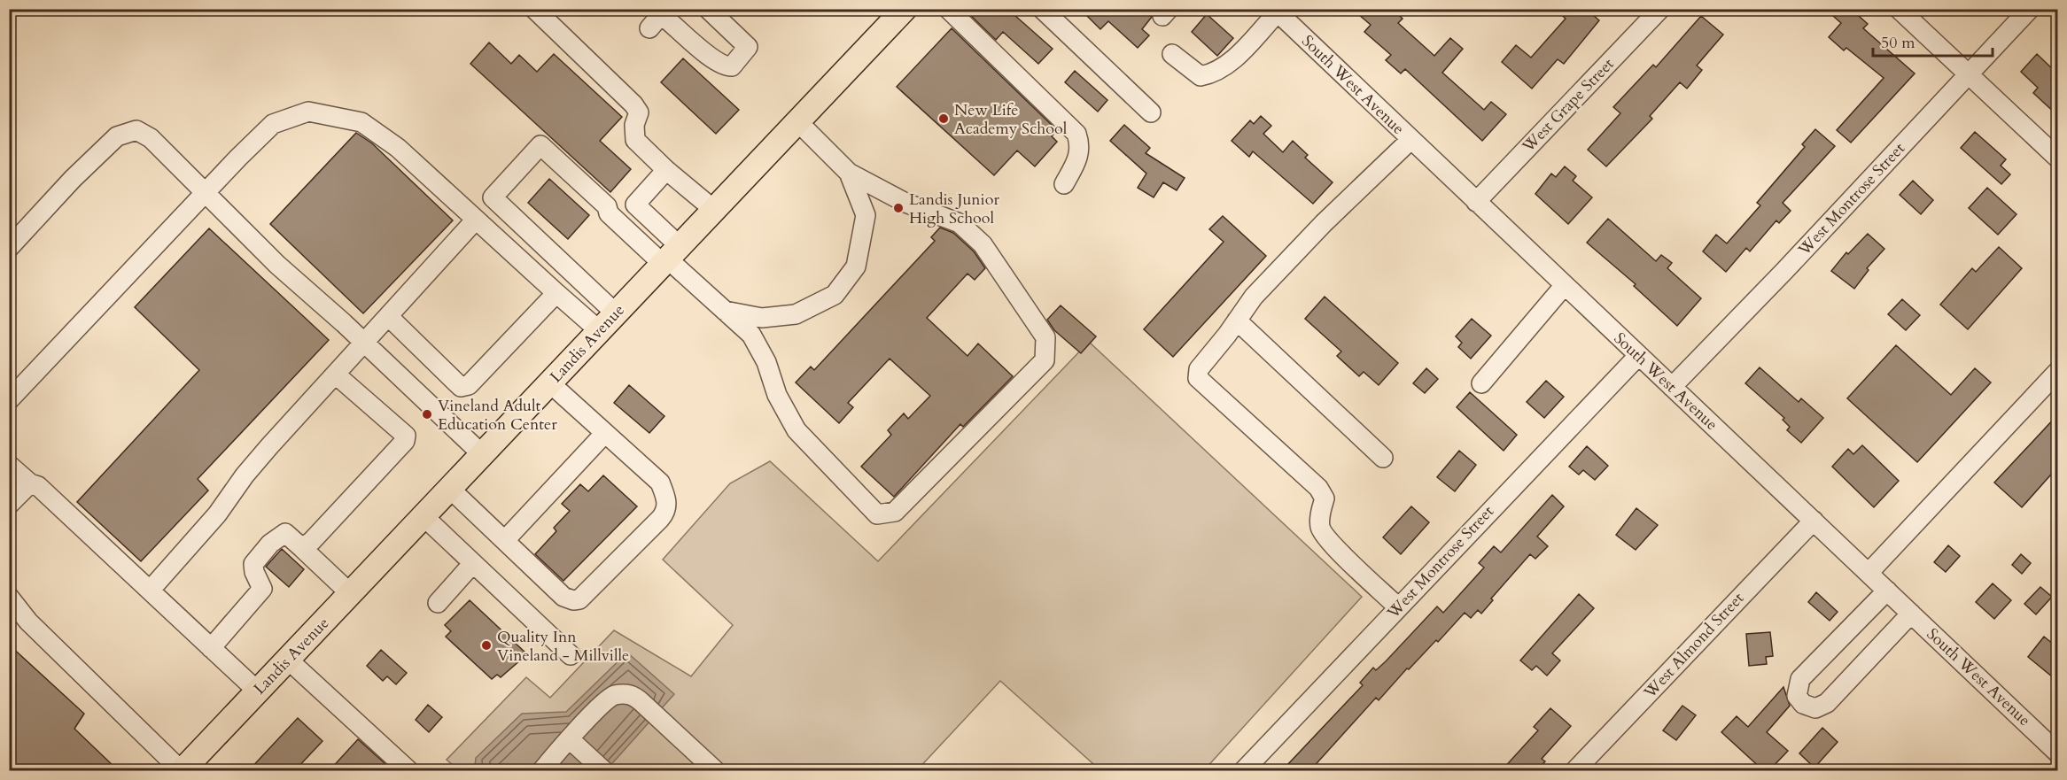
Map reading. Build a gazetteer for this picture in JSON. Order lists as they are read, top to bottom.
{
  "streets": {
    "main road": ["Landis Avenue"],
    "street": [
      "South West Avenue",
      "West Grape Street",
      "West Montrose Street",
      "West Almond Street"
    ]
  },
  "crossings": [
    ["South West Avenue", "West Grape Street"],
    ["South West Avenue", "West Montrose Street"],
    ["South West Avenue", "West Almond Street"]
  ],
  "places": [
    "New Life Academy School",
    "Landis Junior High School",
    "Vineland Adult Education Center",
    "Quality Inn Vineland - Millville"
  ],
  "scale_bar": "50 m"
}
